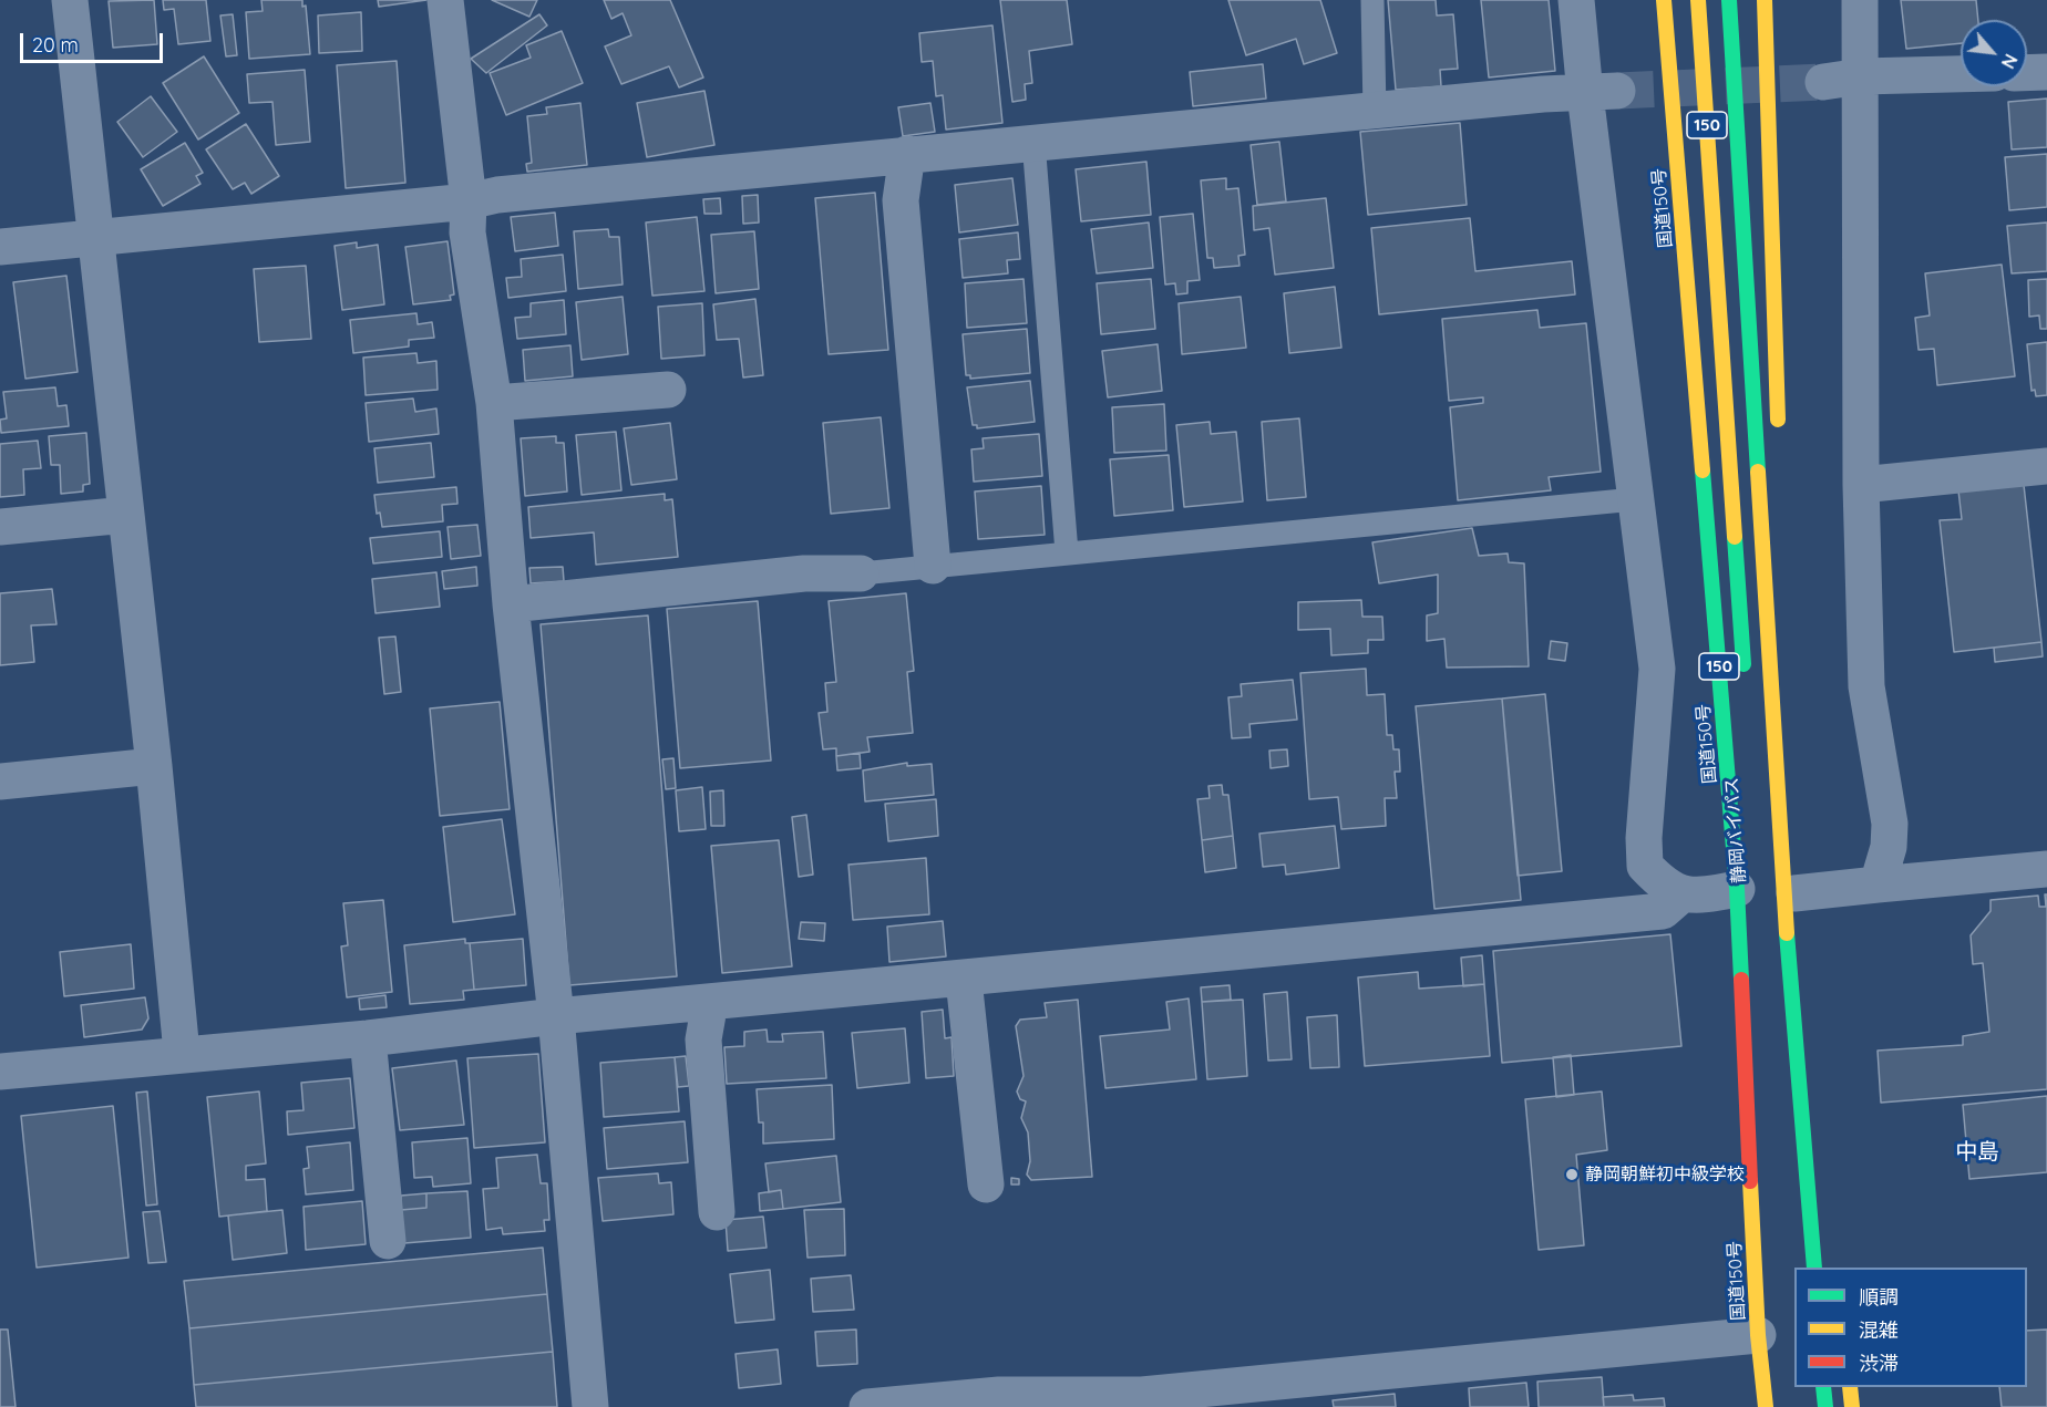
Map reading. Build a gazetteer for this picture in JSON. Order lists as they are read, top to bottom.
{
  "streets": {
    "highway": ["150", "国道150号"]
  },
  "districts": ["中島"],
  "places": ["静岡朝鮮初中級学校"],
  "legend": ["順調", "混雑", "渋滞"],
  "scale_bar": "20 m",
  "north": "bottom right"
}
